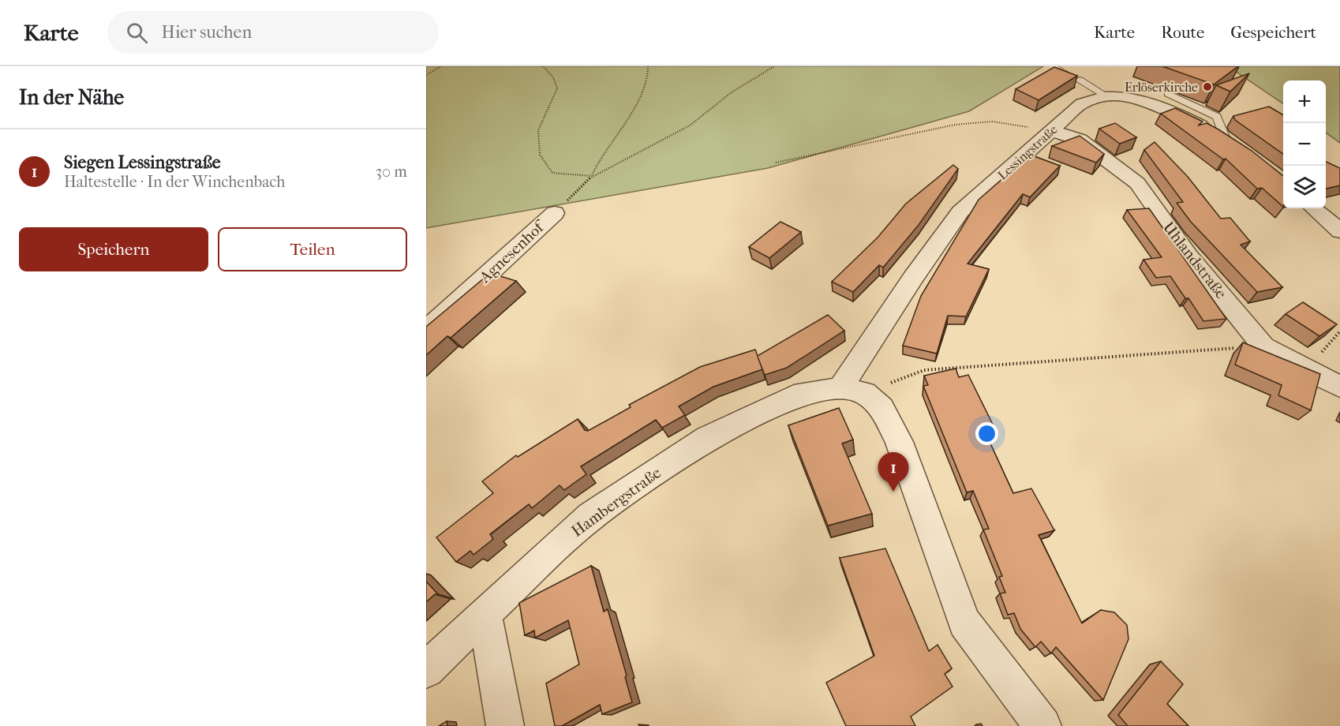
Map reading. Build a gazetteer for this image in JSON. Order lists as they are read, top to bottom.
{
  "streets": {
    "street": [
      "Lessingstraße",
      "Agnesenhof",
      "Uhlandstraße",
      "Hambergstraße"
    ]
  },
  "crossings": [
    ["Lessingstraße", "Uhlandstraße"],
    ["Lessingstraße", "Hambergstraße"]
  ],
  "places": ["Erlöserkirche"],
  "page": {
    "header": "Karte",
    "search": "Hier suchen",
    "nav": ["Karte", "Route", "Gespeichert"],
    "heading": "In der Nähe",
    "map_buttons": ["+", "−"],
    "list": [
      {
        "mark": "1",
        "name": "Siegen Lessingstraße",
        "note": "Haltestelle · In der Winchenbach",
        "value": "30 m"
      }
    ],
    "buttons": ["Speichern", "Teilen"],
    "pins": "1"
  }
}
